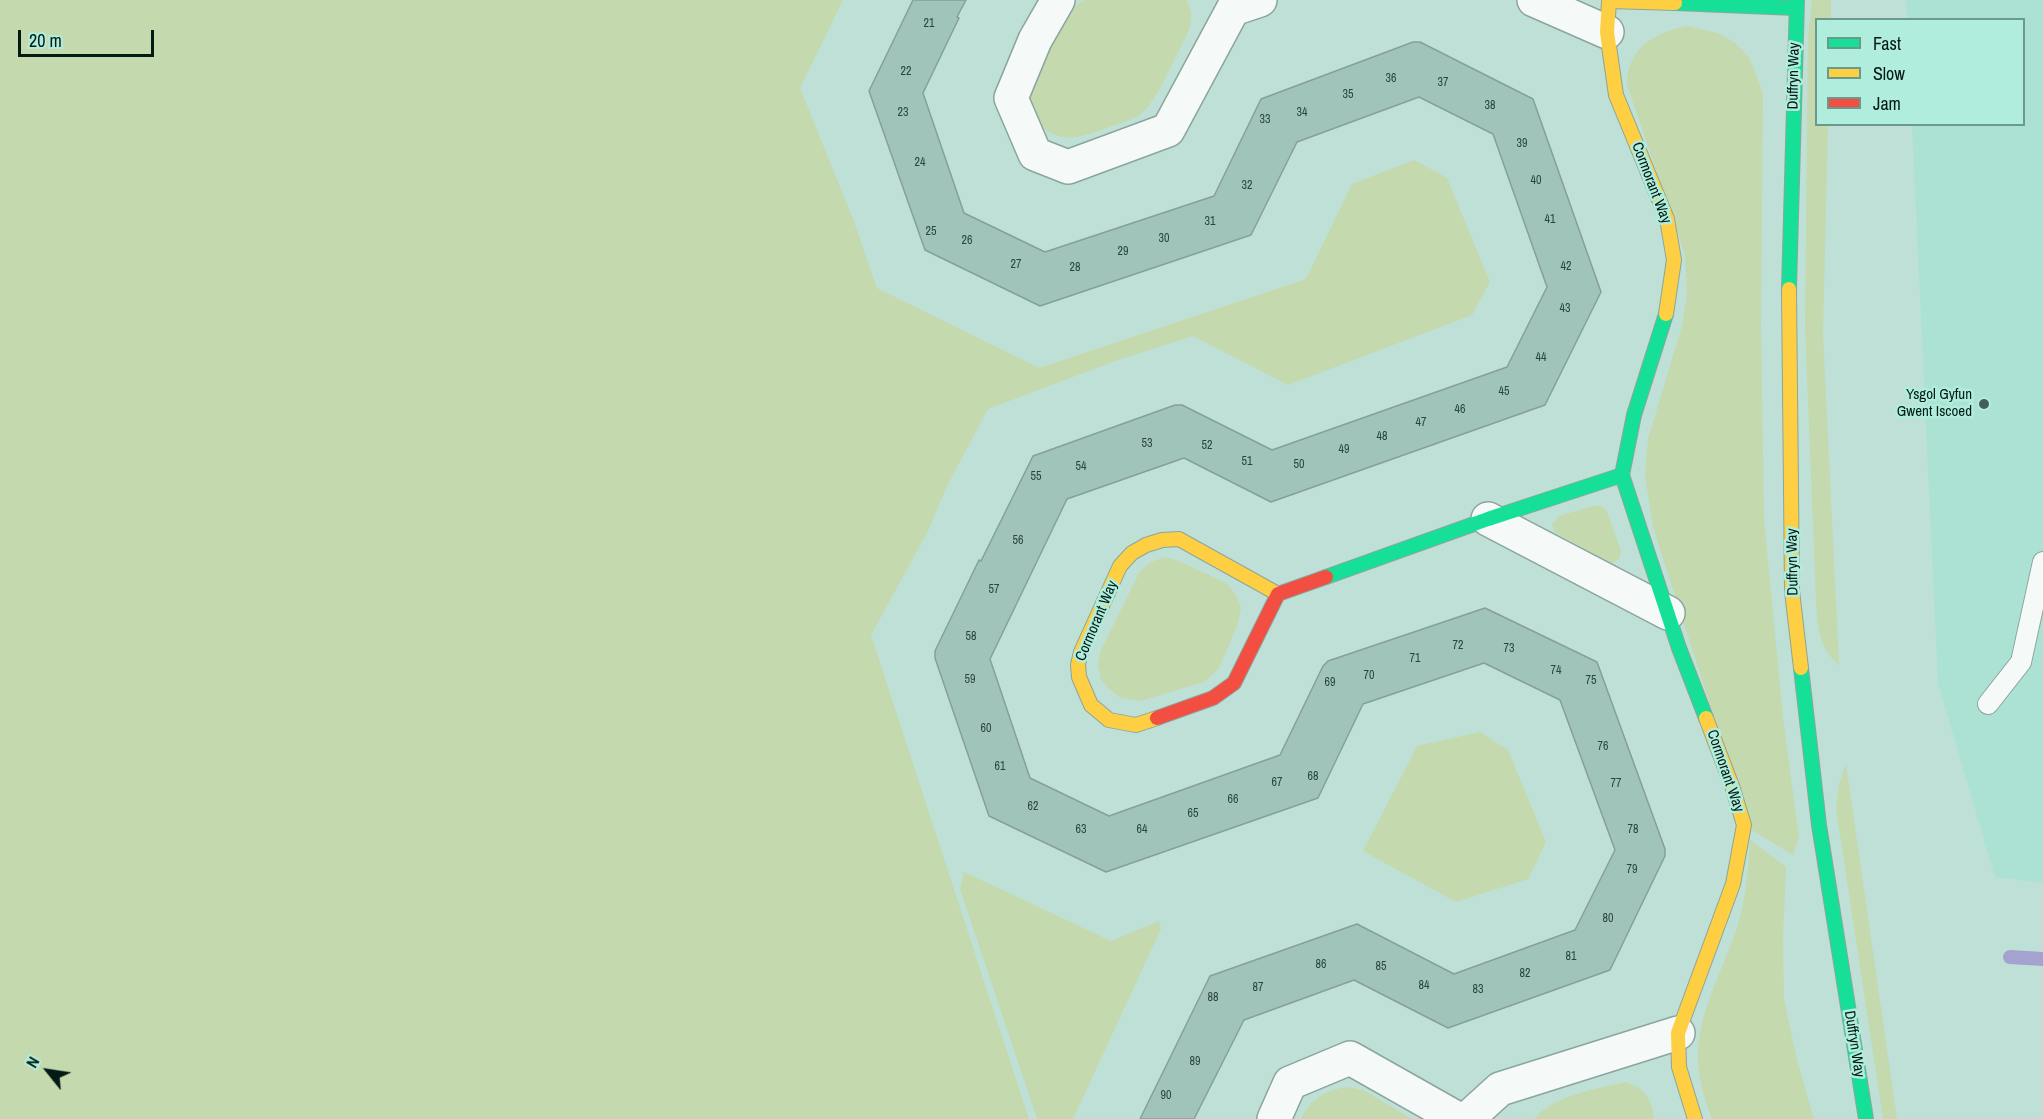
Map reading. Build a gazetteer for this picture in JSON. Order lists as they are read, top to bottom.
{
  "streets": {
    "street": ["Duffryn Way", "Cormorant Way"]
  },
  "places": ["Ysgol Gyfun Gwent Iscoed"],
  "house_numbers": [
    "21",
    "22",
    "36",
    "37",
    "35",
    "38",
    "23",
    "34",
    "33",
    "39",
    "24",
    "40",
    "32",
    "41",
    "31",
    "25",
    "30",
    "26",
    "29",
    "27",
    "42",
    "28",
    "43",
    "44",
    "45",
    "46",
    "47",
    "48",
    "53",
    "52",
    "49",
    "51",
    "50",
    "54",
    "55",
    "56",
    "57",
    "58",
    "72",
    "73",
    "71",
    "74",
    "70",
    "59",
    "75",
    "69",
    "60",
    "76",
    "61",
    "68",
    "67",
    "77",
    "66",
    "62",
    "65",
    "63",
    "64",
    "78",
    "79",
    "80",
    "81",
    "86",
    "85",
    "82",
    "84",
    "87",
    "83",
    "88",
    "89",
    "90"
  ],
  "legend": ["Fast", "Slow", "Jam"],
  "scale_bar": "20 m",
  "north": "top left"
}
